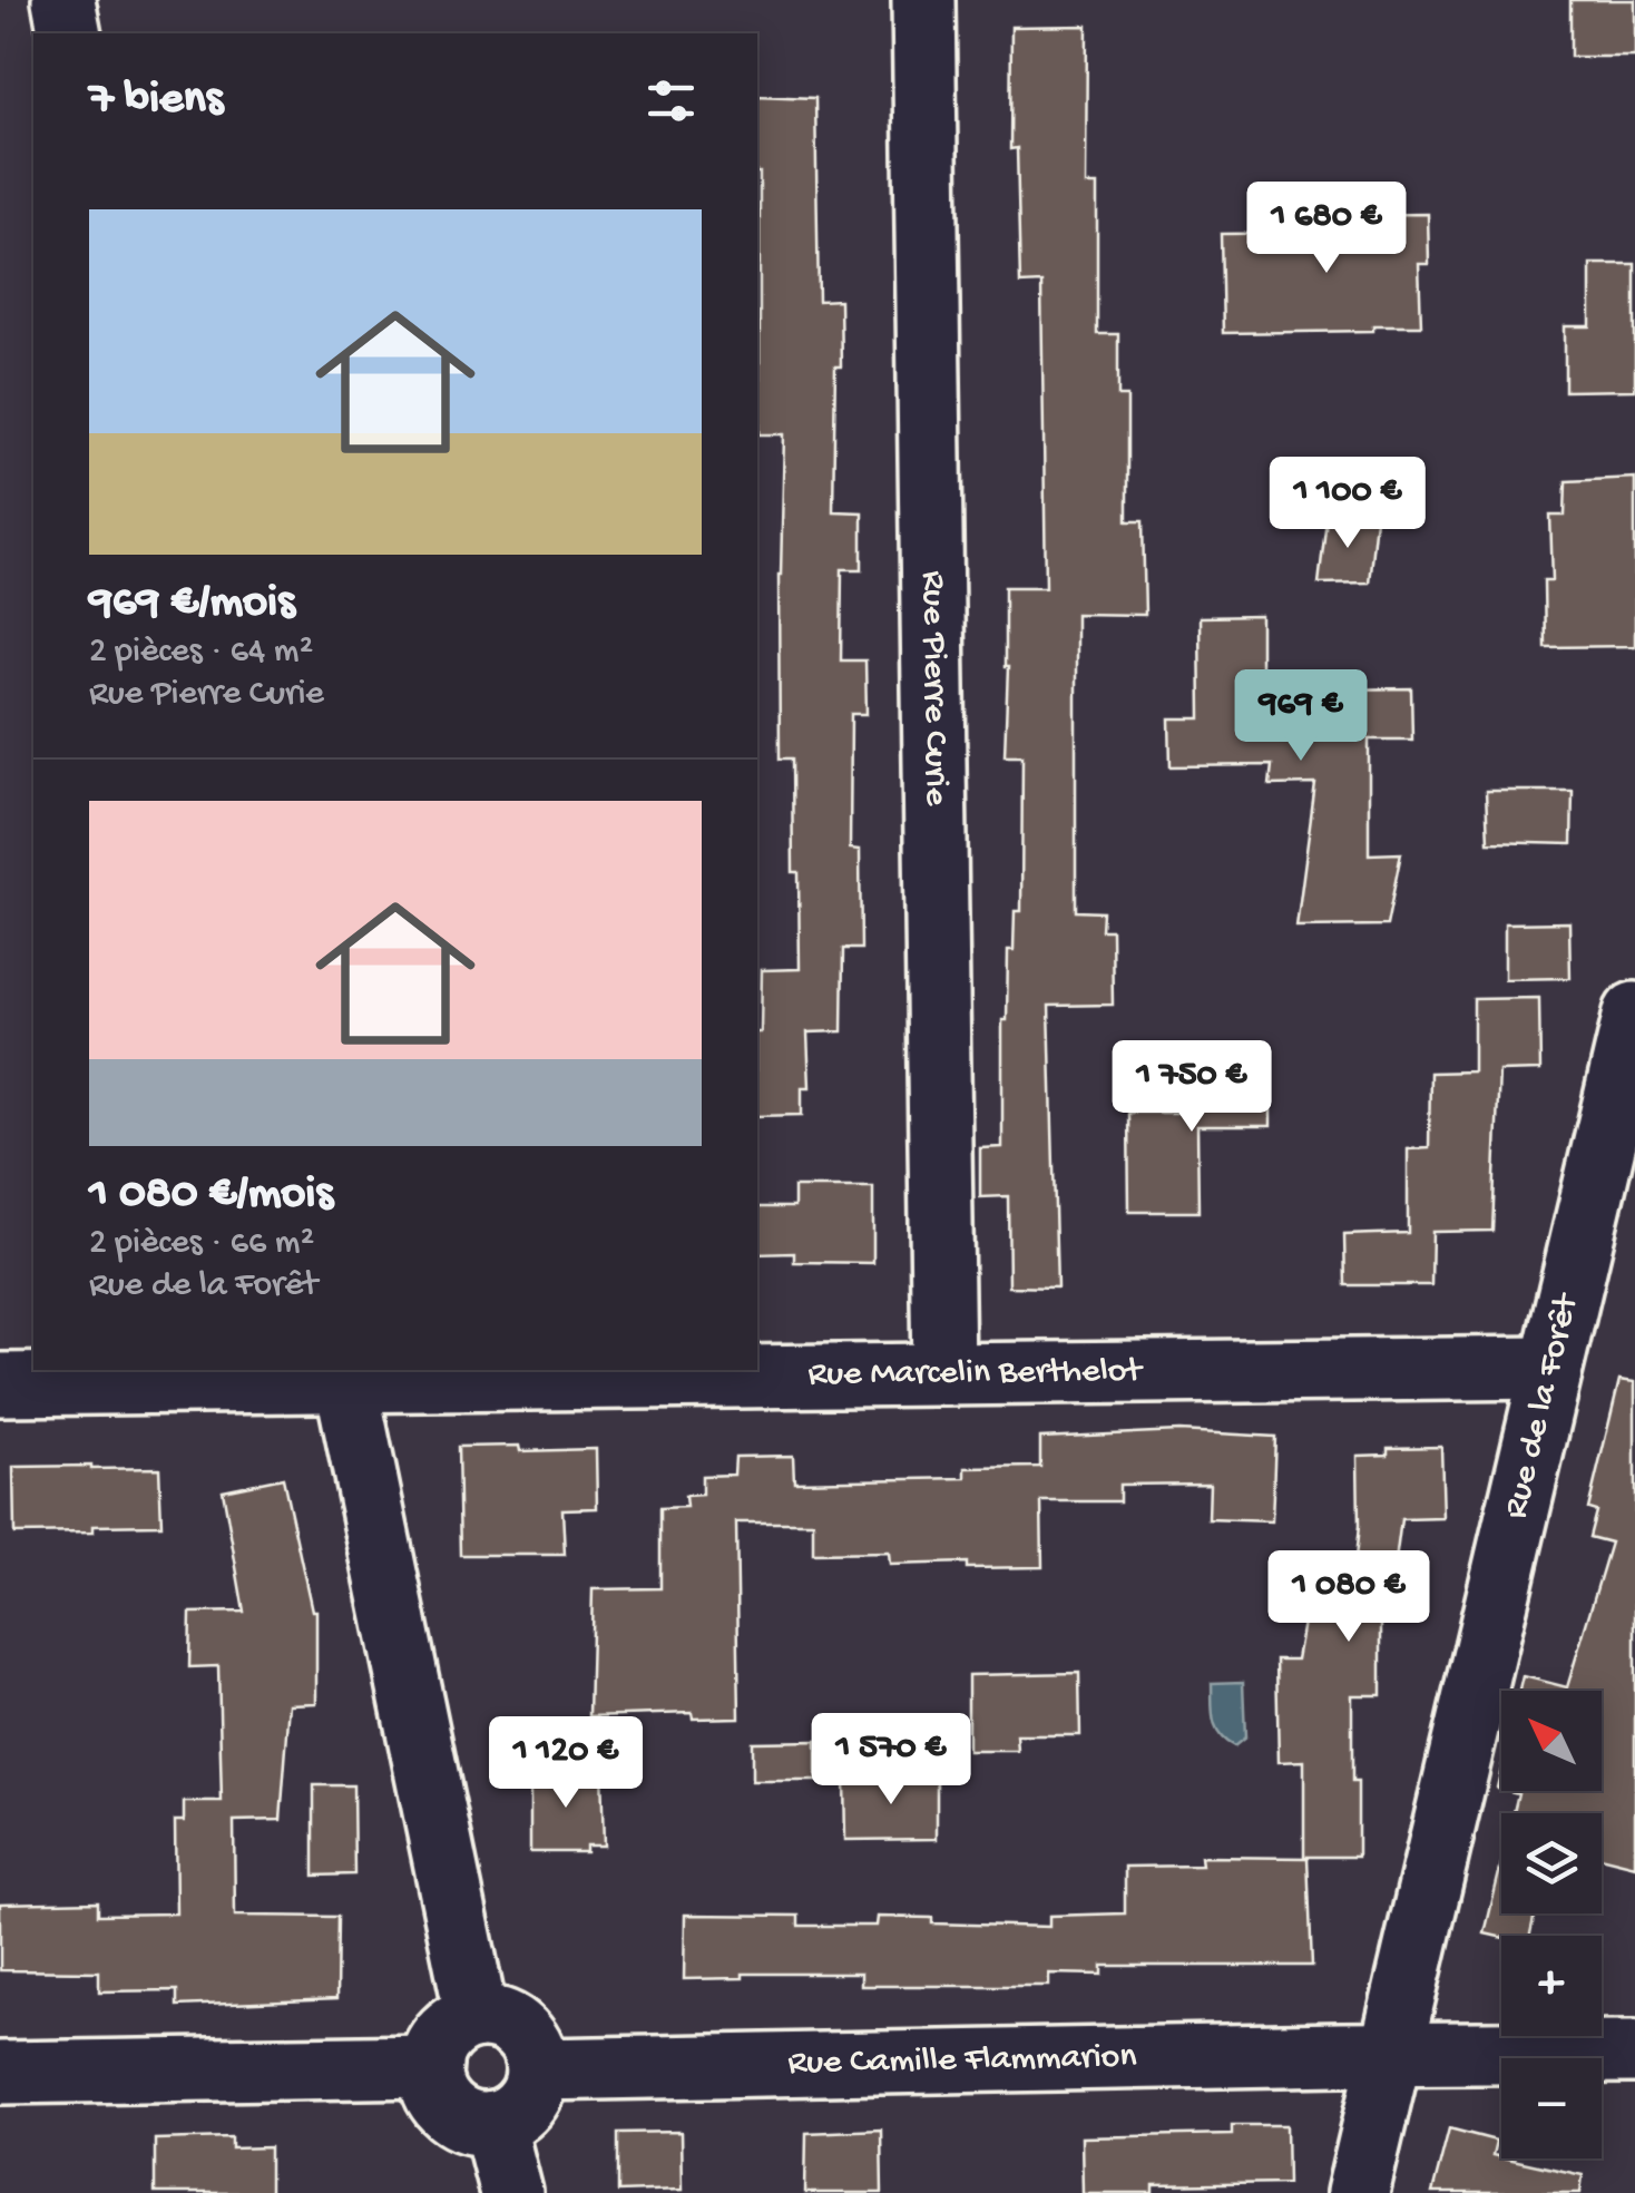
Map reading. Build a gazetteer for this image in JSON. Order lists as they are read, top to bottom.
{
  "streets": {
    "street": [
      "Rue Pierre Curie",
      "Rue Marcelin Berthelot",
      "Rue de la Forêt",
      "Rue Camille Flammarion"
    ]
  },
  "crossings": [
    ["Rue Pierre Curie", "Rue Marcelin Berthelot"],
    ["Rue Marcelin Berthelot", "Rue de la Forêt"],
    ["Rue de la Forêt", "Rue Camille Flammarion"]
  ],
  "north": "top left",
  "page": {
    "heading": "7 biens",
    "list": [
      {
        "name": "969 €/mois",
        "note": "2 pièces · 64 m² · Rue Pierre Curie"
      },
      {
        "name": "1 080 €/mois",
        "note": "2 pièces · 66 m² · Rue de la Forêt"
      }
    ],
    "price": [
      "1 680 €",
      "1 100 €",
      "969 €",
      "1 750 €",
      "1 080 €",
      "1 570 €",
      "1 120 €"
    ],
    "map_buttons": ["+", "−"]
  }
}
